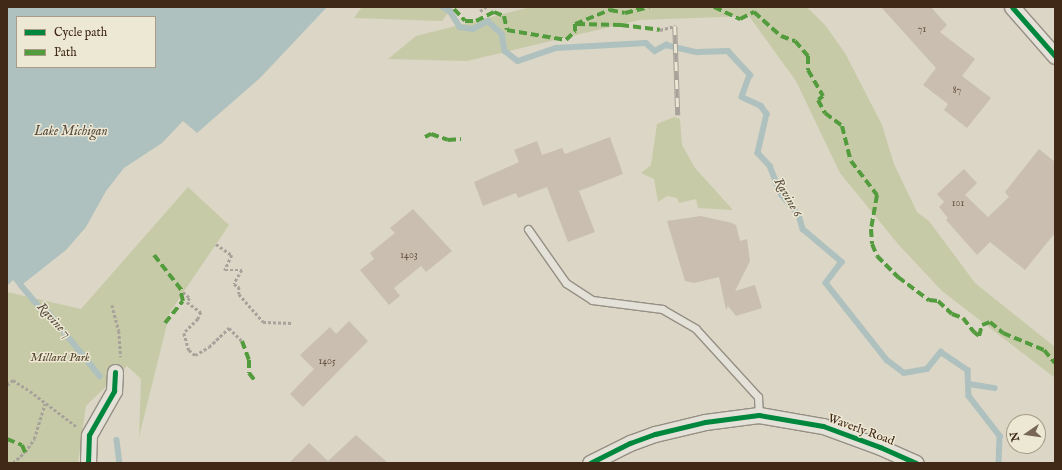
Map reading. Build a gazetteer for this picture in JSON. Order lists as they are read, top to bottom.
{
  "streets": {
    "street": ["Waverly Road"]
  },
  "water": ["Lake Michigan", "Ravine 6", "Ravine 7"],
  "parks": ["Millard Park"],
  "house_numbers": [
    "71",
    "87",
    "101",
    "1403",
    "1405"
  ],
  "legend": ["Cycle path", "Path"],
  "north": "left"
}
